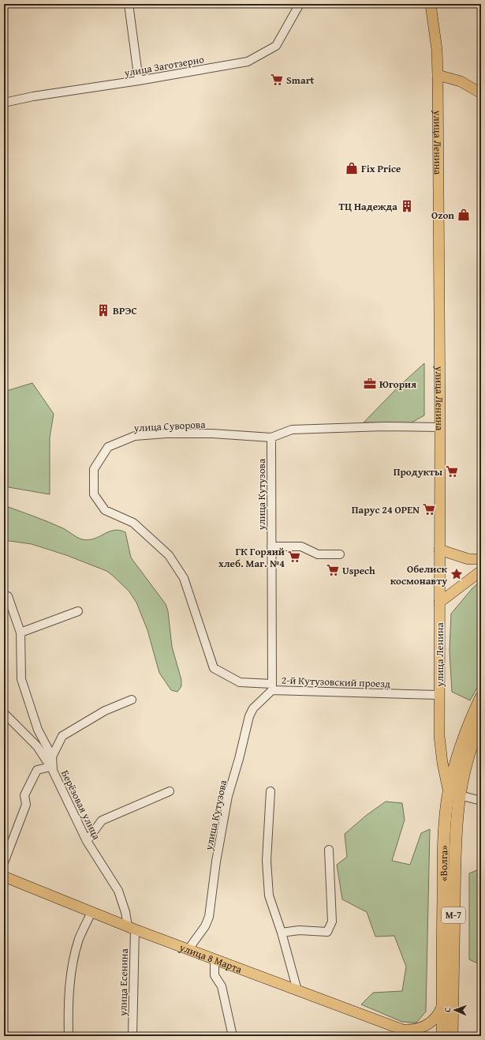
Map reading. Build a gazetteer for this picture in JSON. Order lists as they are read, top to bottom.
{
  "streets": {
    "highway": ["«Волга»", "М-7"],
    "main road": ["улица Ленина", "улица 8 Марта"],
    "street": [
      "улица Заготзерно",
      "улица Суворова",
      "улица Кутузова",
      "2-й Кутузовский проезд",
      "Берёзовая улица",
      "улица Есенина"
    ]
  },
  "crossings": [
    ["улица Ленина", "улица Суворова"],
    ["улица Ленина", "2-й Кутузовский проезд"],
    ["улица Ленина", "«Волга»"],
    ["улица Суворова", "улица Кутузова"],
    ["улица Суворова", "2-й Кутузовский проезд"],
    ["улица Кутузова", "2-й Кутузовский проезд"],
    ["улица Кутузова", "улица 8 Марта"],
    ["Берёзовая улица", "улица 8 Марта"],
    ["Берёзовая улица", "улица Есенина"],
    ["улица 8 Марта", "улица Есенина"]
  ],
  "places": {
    "supermarket": [
      "Smart",
      "Продукты",
      "Парус 24 OPEN",
      "ГК Горяий хлеб. Маг. №4",
      "Uspech"
    ],
    "shop": ["Fix Price", "Ozon"],
    "building": ["ТЦ Надежда", "ВРЭС"],
    "office": ["Югория"],
    "place": ["Обелиск космонавту"]
  },
  "north": "left"
}
